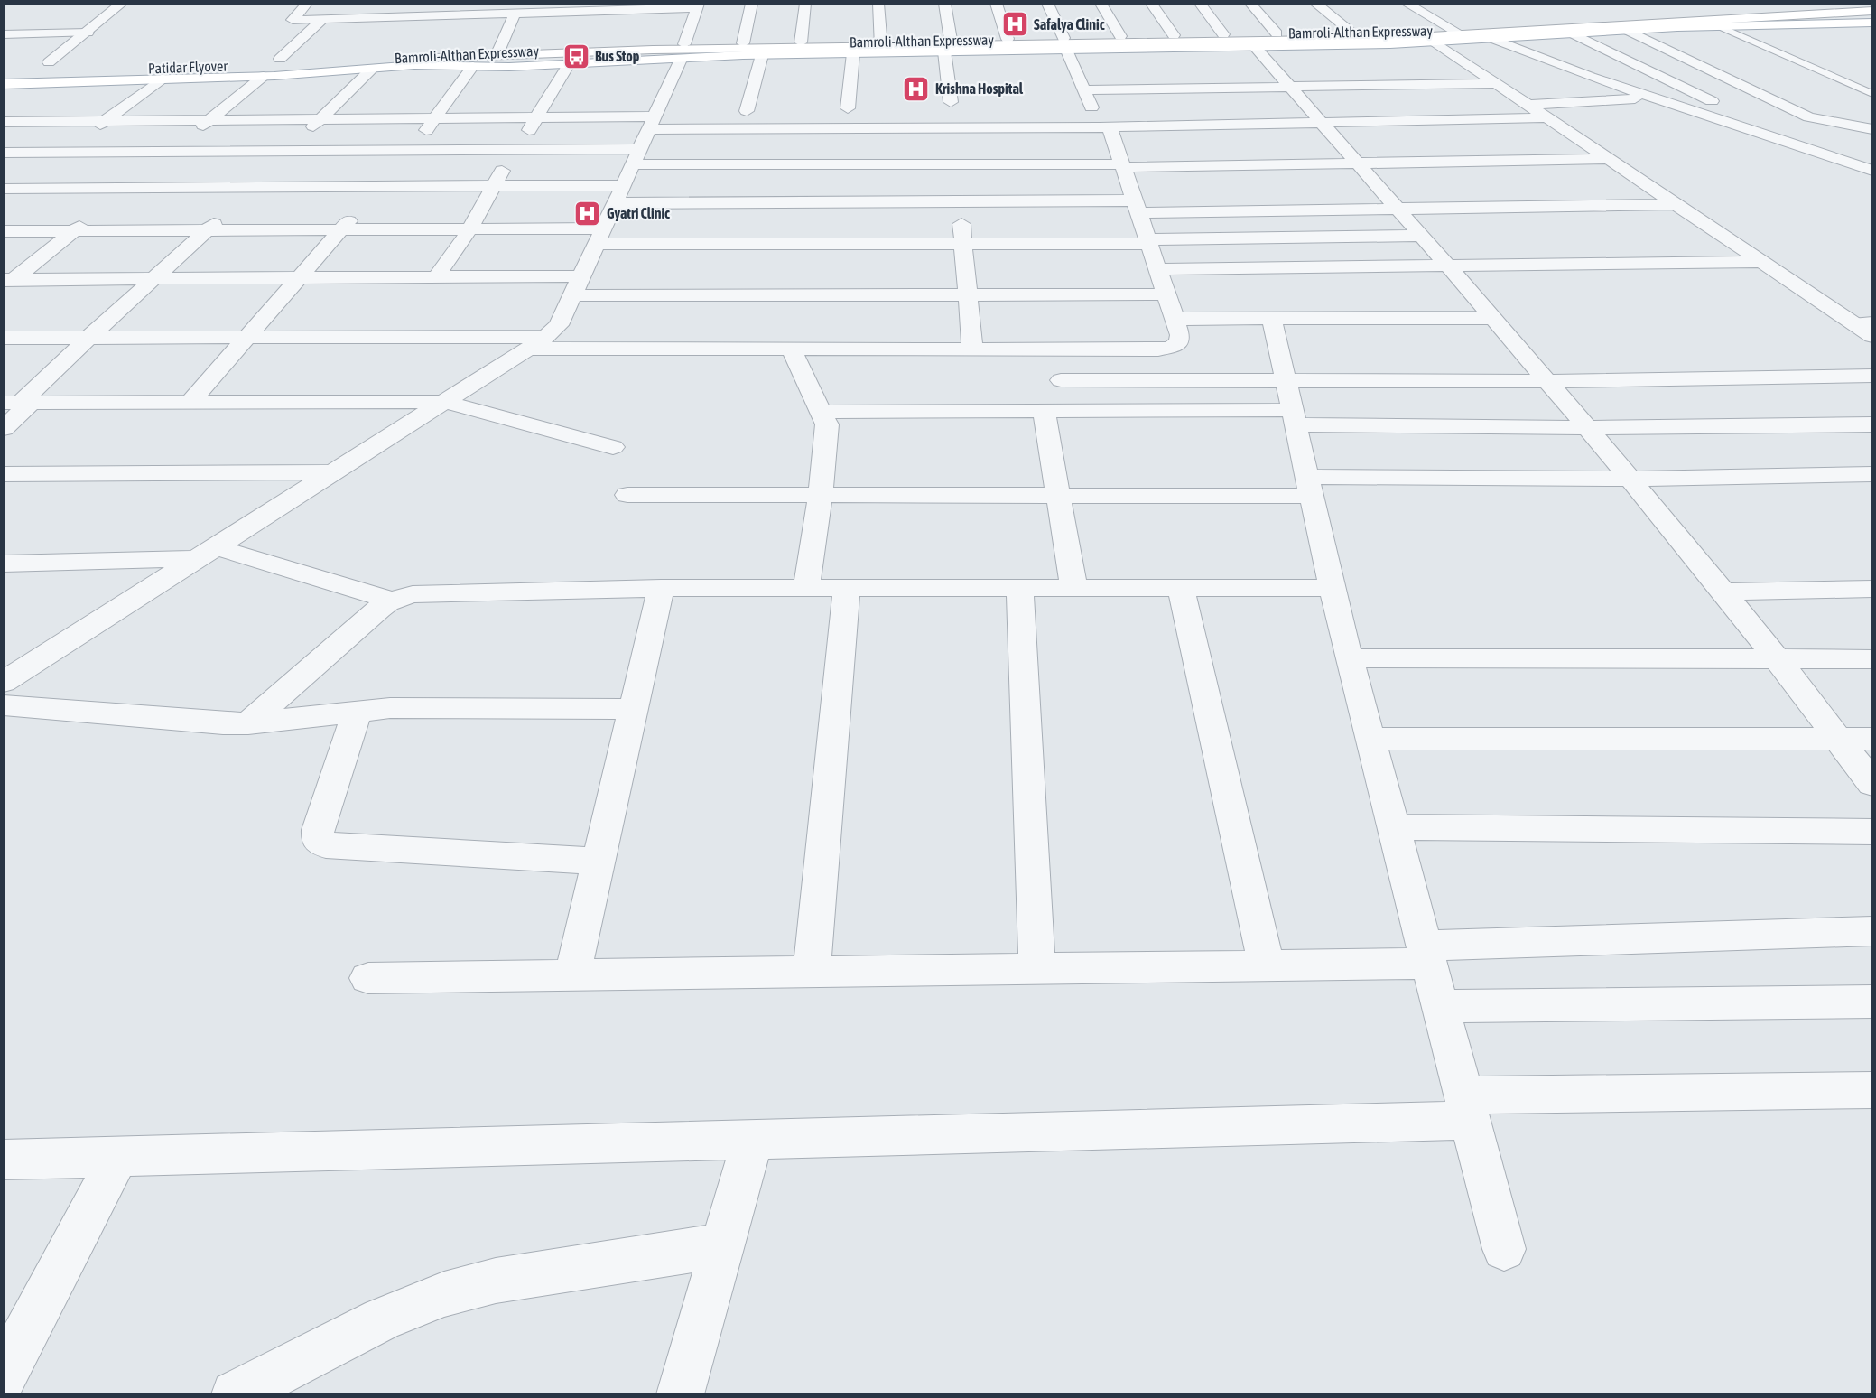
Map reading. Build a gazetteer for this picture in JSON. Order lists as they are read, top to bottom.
{
  "streets": {
    "main road": ["Bamroli-Althan Expressway", "Patidar Flyover"]
  },
  "crossings": [
    ["Bamroli-Althan Expressway", "Patidar Flyover"]
  ],
  "places": {
    "hospital": ["Safalya Clinic", "Krishna Hospital", "Gyatri Clinic"],
    "bus stop": ["Bus Stop"]
  }
}
